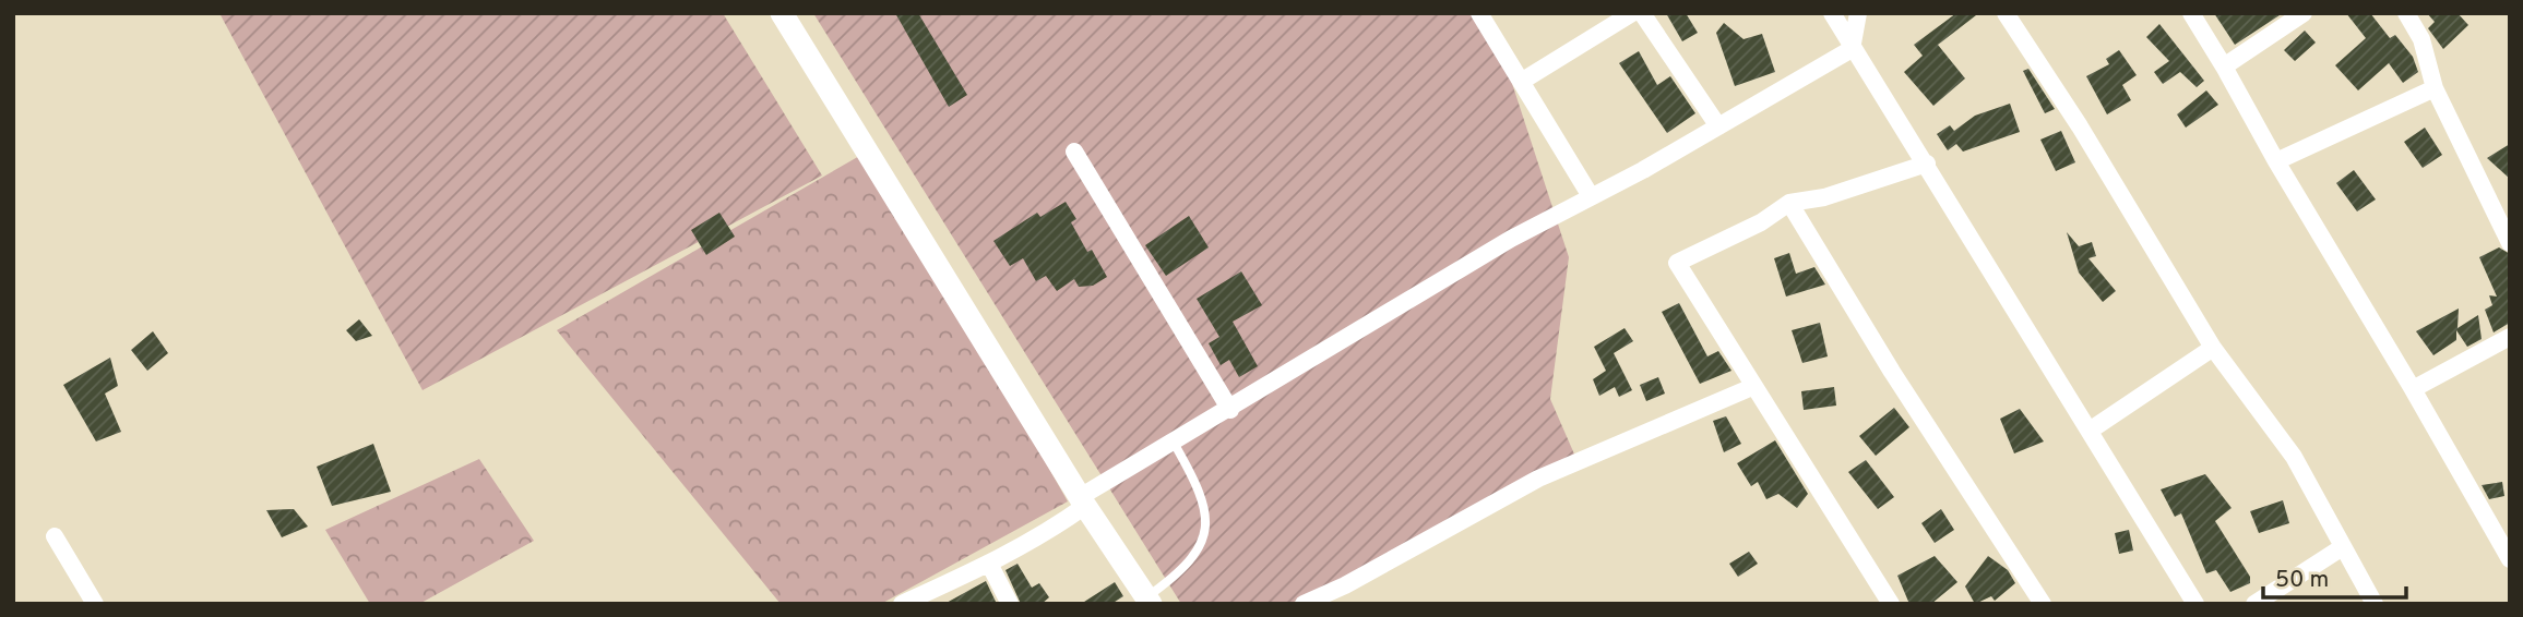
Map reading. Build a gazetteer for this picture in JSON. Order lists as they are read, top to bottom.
{
  "scale_bar": "50 m"
}
